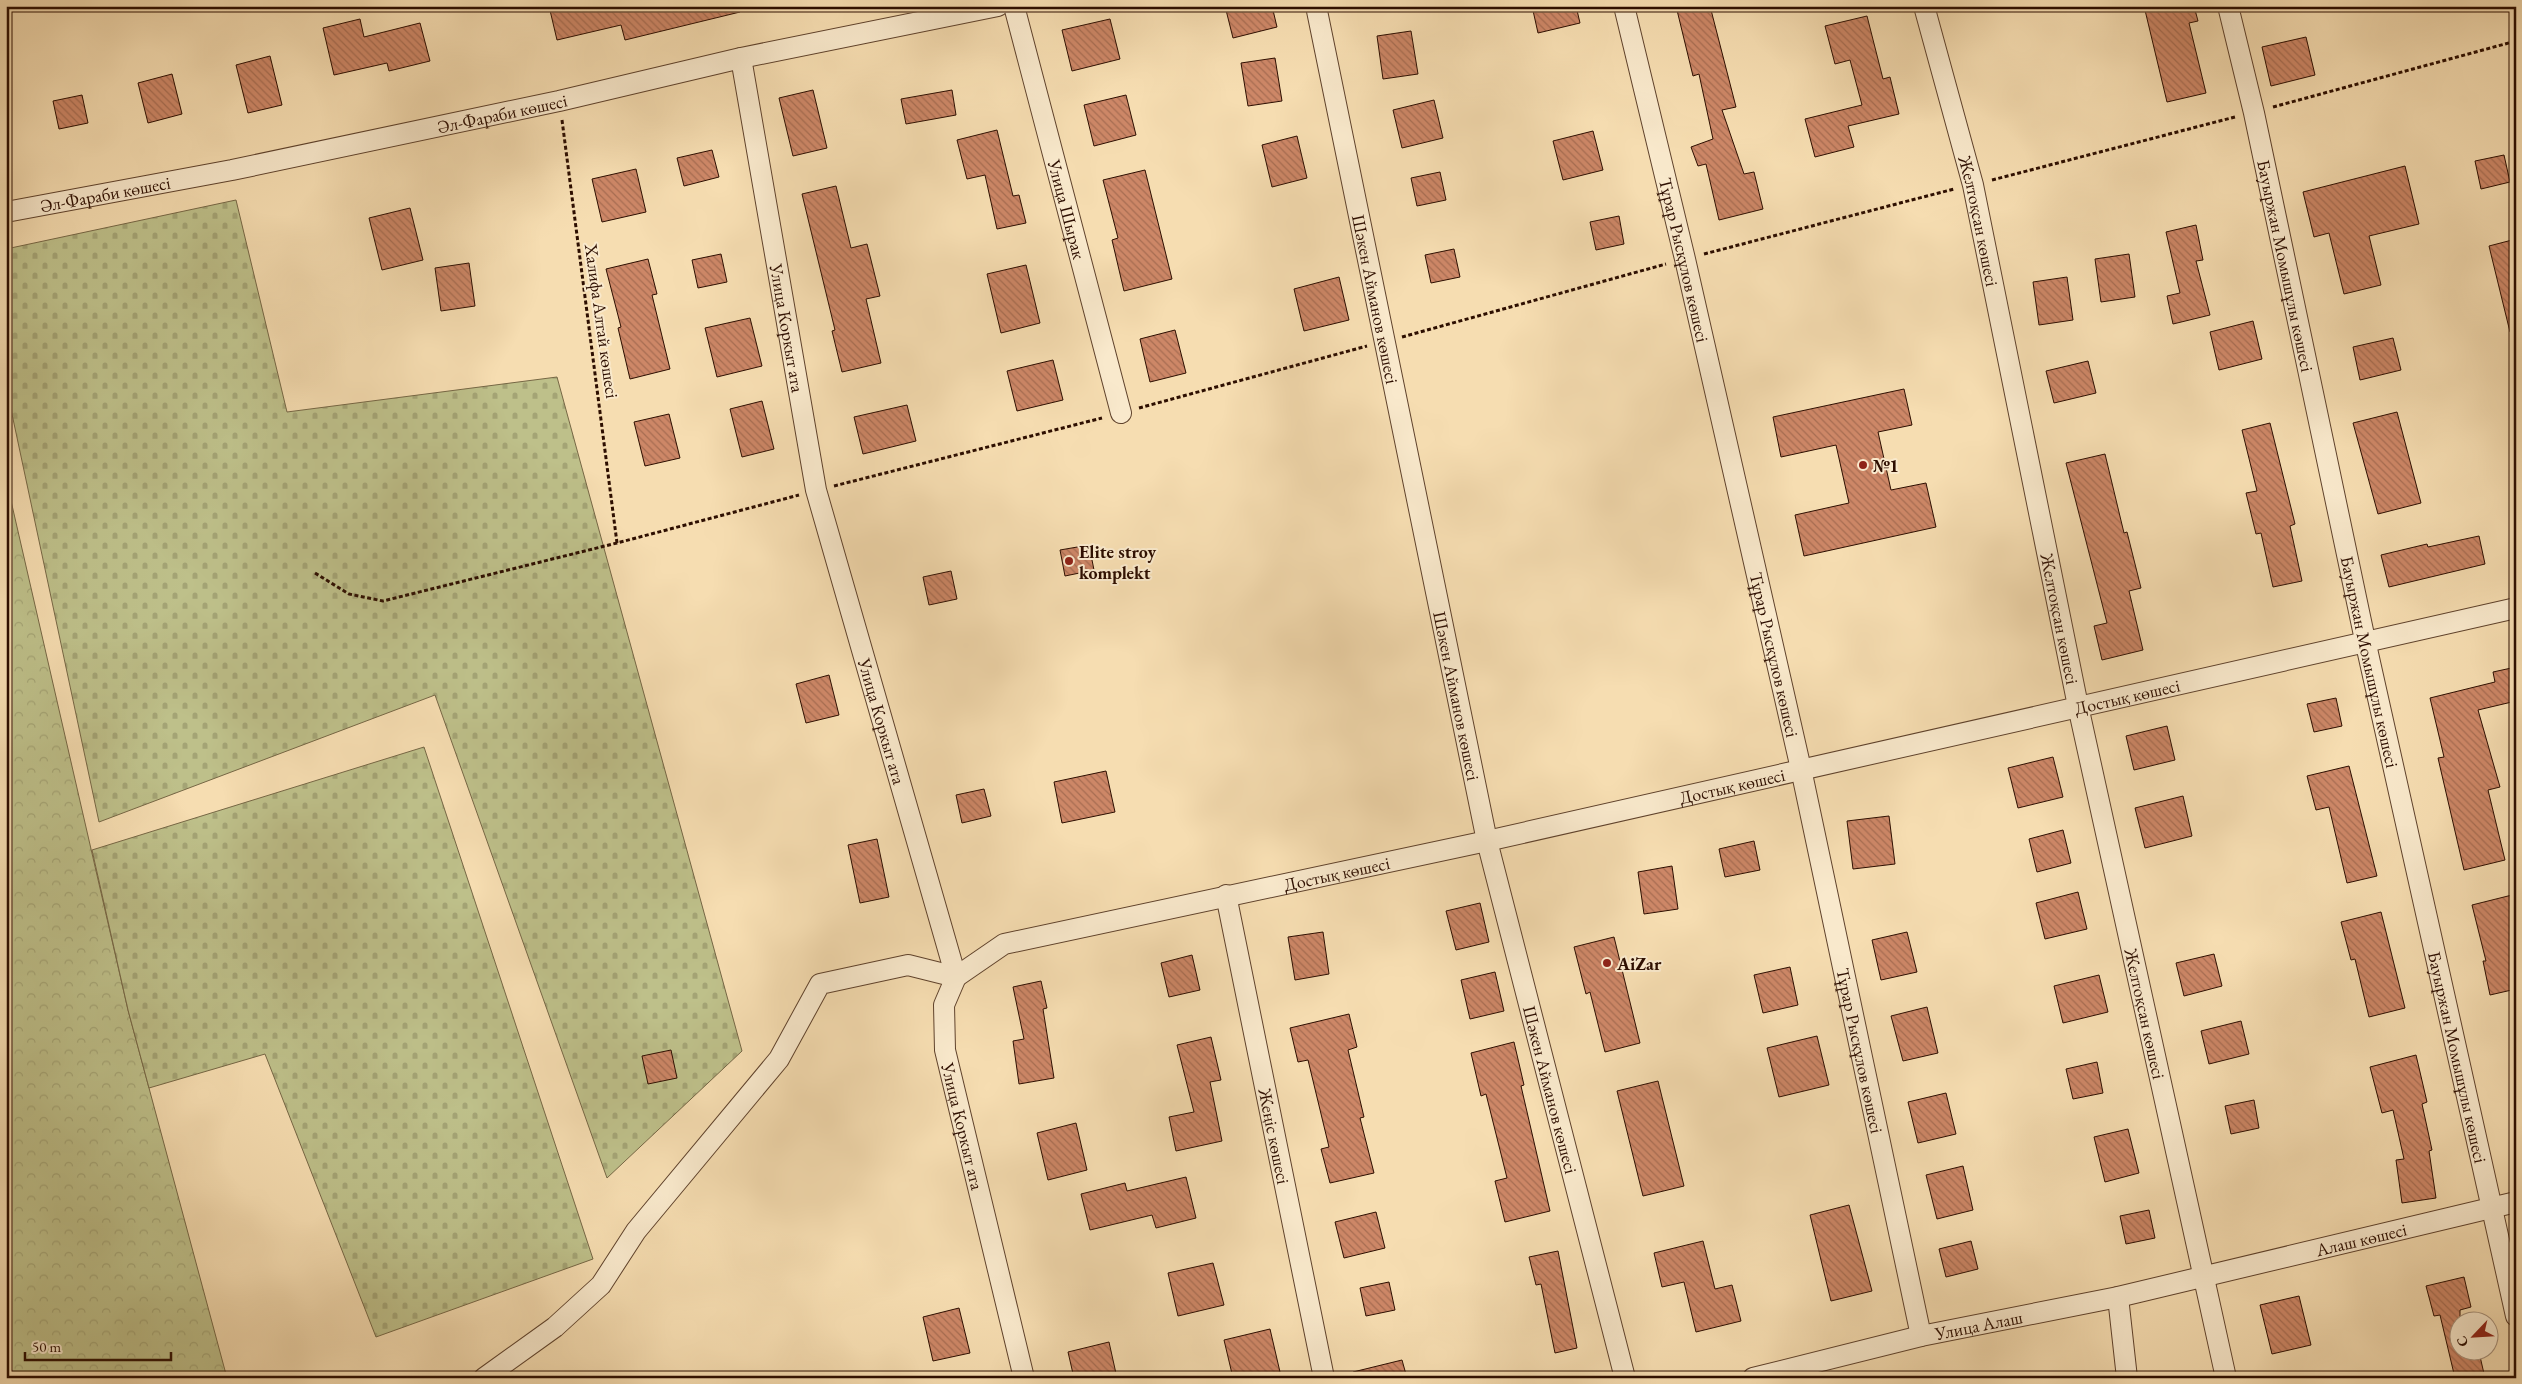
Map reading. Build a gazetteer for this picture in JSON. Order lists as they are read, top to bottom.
{
  "streets": {
    "street": [
      "Әл-Фараби көшесі",
      "Улица Шырак",
      "Желтоқсан көшесі",
      "Тұрар Рысқұлов көшесі",
      "Бауыржан Момышұлы көшесі",
      "Шәкен Айманов көшесі",
      "Улица Коркыт ата",
      "Достық көшесі",
      "Жеңіс көшесі",
      "Алаш көшесі",
      "Улица Алаш"
    ],
    "path": ["Халифа Алтай көшесі"]
  },
  "crossings": [
    ["Әл-Фараби көшесі", "Халифа Алтай көшесі"],
    ["Әл-Фараби көшесі", "Улица Коркыт ата"],
    ["Желтоқсан көшесі", "Достық көшесі"],
    ["Желтоқсан көшесі", "Алаш көшесі"],
    ["Желтоқсан көшесі", "Улица Алаш"],
    ["Тұрар Рысқұлов көшесі", "Достық көшесі"],
    ["Тұрар Рысқұлов көшесі", "Улица Алаш"],
    ["Бауыржан Момышұлы көшесі", "Достық көшесі"],
    ["Бауыржан Момышұлы көшесі", "Алаш көшесі"],
    ["Шәкен Айманов көшесі", "Достық көшесі"],
    ["Улица Коркыт ата", "Достық көшесі"],
    ["Достық көшесі", "Жеңіс көшесі"],
    ["Алаш көшесі", "Улица Алаш"]
  ],
  "places": ["№1", "Elite stroy komplekt", "AiZar"],
  "scale_bar": "50 m",
  "north": "bottom left"
}
